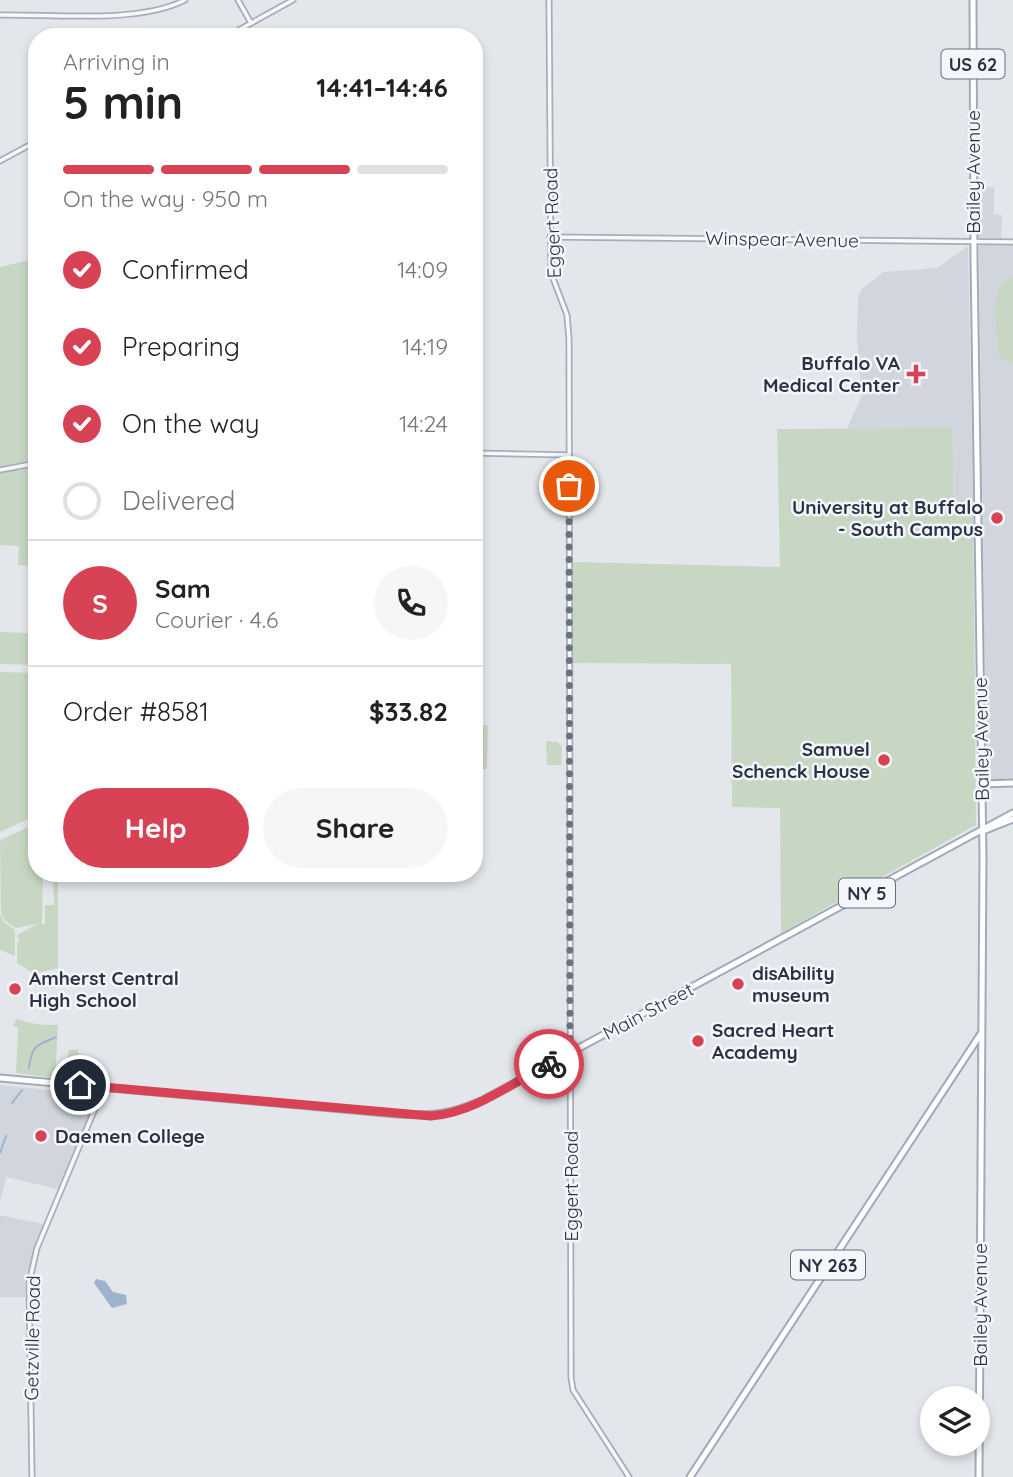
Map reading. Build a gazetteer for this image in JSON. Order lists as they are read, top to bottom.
{
  "streets": {
    "main road": [
      "US 62",
      "Bailey Avenue",
      "NY 5",
      "Main Street",
      "NY 263"
    ],
    "street": ["Eggert Road", "Winspear Avenue", "Getzville Road"]
  },
  "crossings": [
    ["Bailey Avenue", "Winspear Avenue"],
    ["Bailey Avenue", "Main Street"],
    ["Bailey Avenue", "NY 263"],
    ["Eggert Road", "Winspear Avenue"],
    ["Eggert Road", "Main Street"],
    ["Main Street", "Getzville Road"]
  ],
  "places": {
    "health": ["Buffalo VA Medical Center"],
    "other": [
      "University at Buffalo - South Campus",
      "Samuel Schenck House",
      "disAbility museum",
      "Amherst Central High School",
      "Sacred Heart Academy",
      "Daemen College"
    ]
  },
  "page": {
    "heading": ["5 min", "Arriving in", "14:41–14:46"],
    "panel": [
      "Sam",
      "Courier · 4.6",
      "Order #8581",
      "$33.82"
    ],
    "bar": "On the way · 950 m",
    "list": [
      ["Confirmed", "14:09"],
      ["Preparing", "14:19"],
      ["On the way", "14:24"],
      "Delivered"
    ],
    "round": "S",
    "buttons": ["Help", "Share"]
  }
}
